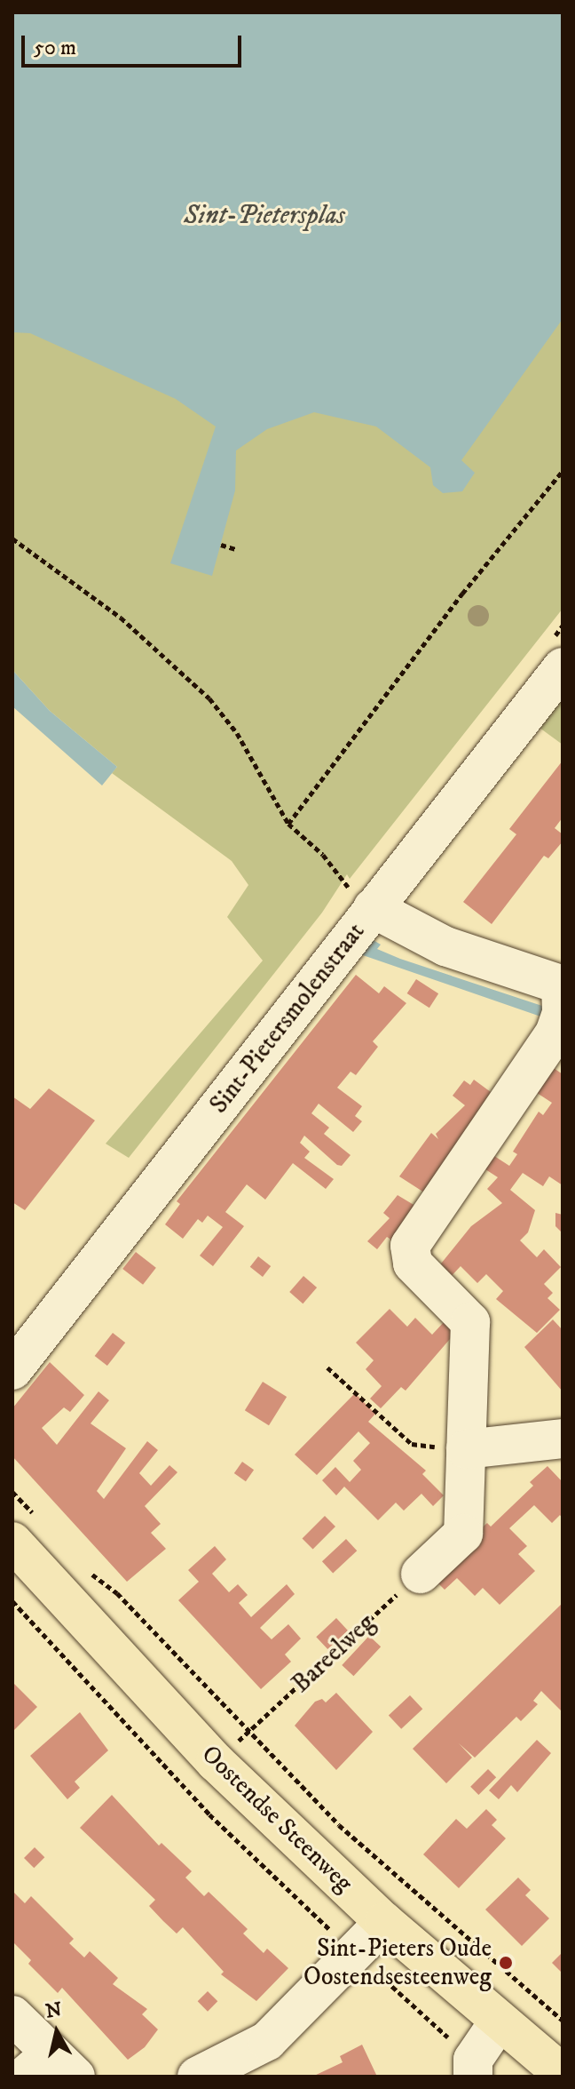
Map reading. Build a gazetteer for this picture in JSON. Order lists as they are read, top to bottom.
{
  "streets": {
    "main road": ["Oostendse Steenweg"],
    "street": ["Sint-Pietersmolenstraat"],
    "path": ["Bareelweg"]
  },
  "crossings": [
    ["Bareelweg", "Oostendse Steenweg"]
  ],
  "water": ["Sint-Pietersplas"],
  "places": ["Sint-Pieters Oude Oostendsesteenweg"],
  "scale_bar": "50 m",
  "north": "top"
}
